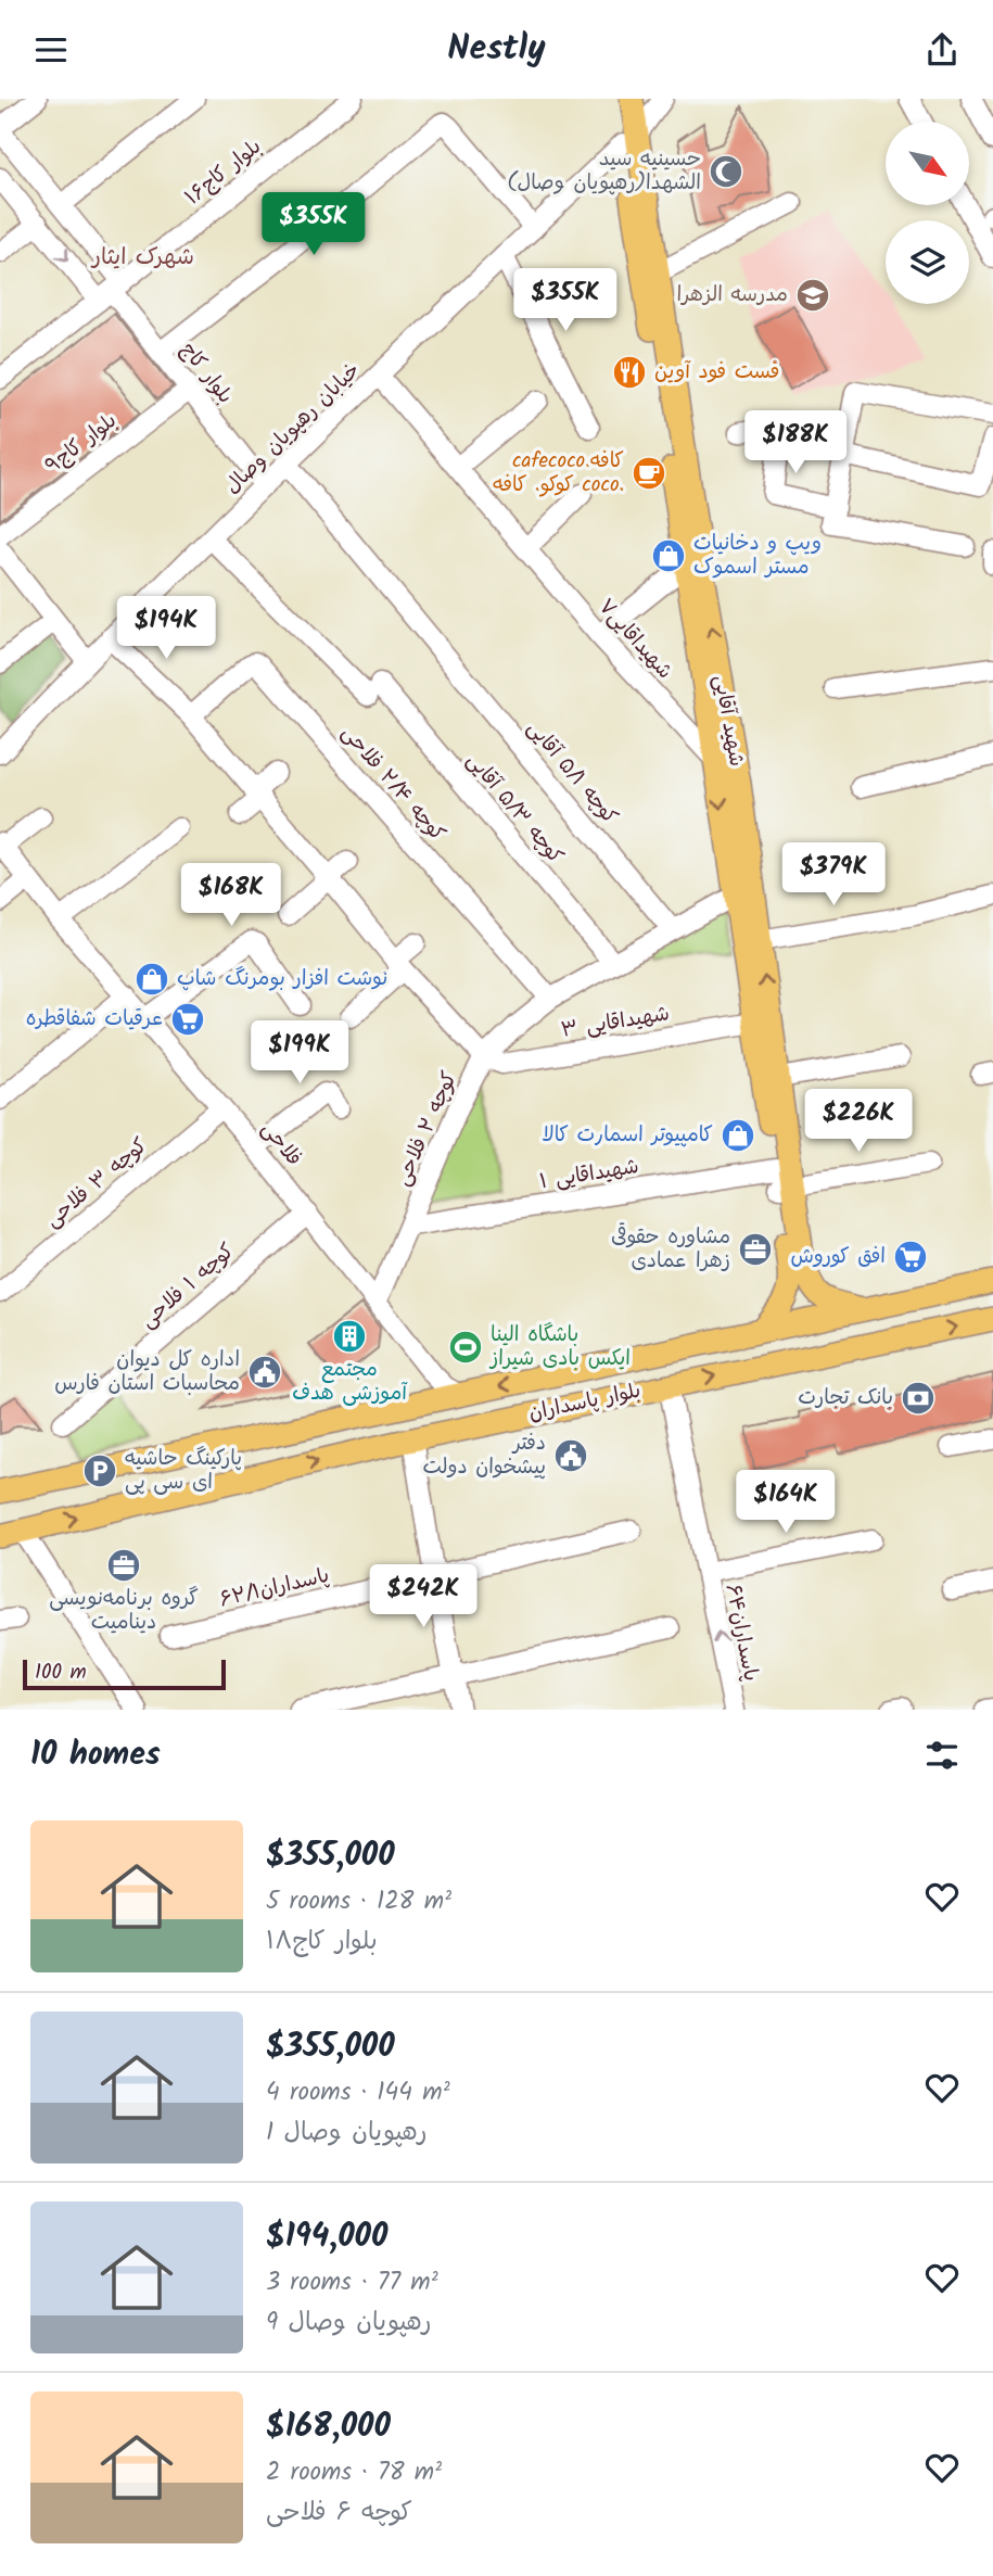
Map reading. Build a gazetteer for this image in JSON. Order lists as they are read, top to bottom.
{
  "streets": {
    "main road": ["شهید آقایی", "بلوار پاسداران"],
    "street": [
      "بلوار کاج۱۶",
      "بلوار کاج",
      "خیابان رهپویان وصال",
      "بلوار کاج۹",
      "شهیداقایی۷",
      "کوچه ۵/۱ آقایی",
      "کوچه ۲/۴ فلاحی",
      "کوچه ۵/۳ آقایی",
      "۳ شهیداقایی",
      "کوچه ۲ فلاحی",
      "فلاحی",
      "۱ شهیداقایی",
      "کوچه ۳ فلاحی",
      "کوچه ۱ فلاحی",
      "پاسداران۶۲/۱",
      "پاسداران۶۴"
    ]
  },
  "crossings": [
    ["بلوار کاج۱۶", "بلوار کاج"],
    ["بلوار کاج", "خیابان رهپویان وصال"],
    ["بلوار کاج", "بلوار کاج۹"],
    ["خیابان رهپویان وصال", "شهیداقایی۷"],
    ["خیابان رهپویان وصال", "شهید آقایی"],
    ["خیابان رهپویان وصال", "کوچه ۵/۱ آقایی"],
    ["خیابان رهپویان وصال", "کوچه ۵/۳ آقایی"],
    ["شهیداقایی۷", "شهید آقایی"],
    ["شهید آقایی", "۳ شهیداقایی"],
    ["شهید آقایی", "کوچه ۲ فلاحی"],
    ["شهید آقایی", "۱ شهیداقایی"],
    ["کوچه ۵/۱ آقایی", "کوچه ۲ فلاحی"],
    ["کوچه ۲/۴ فلاحی", "کوچه ۲ فلاحی"],
    ["کوچه ۵/۳ آقایی", "کوچه ۲ فلاحی"],
    ["۳ شهیداقایی", "کوچه ۲ فلاحی"],
    ["کوچه ۲ فلاحی", "فلاحی"],
    ["کوچه ۲ فلاحی", "۱ شهیداقایی"],
    ["فلاحی", "کوچه ۳ فلاحی"],
    ["فلاحی", "کوچه ۱ فلاحی"],
    ["فلاحی", "بلوار پاسداران"],
    ["بلوار پاسداران", "پاسداران۶۴"]
  ],
  "one_way": ["پاسداران۶۴"],
  "districts": ["شهرک ایثار"],
  "places": {
    "mosque": ["حسینیه سید الشهدا(رهپویان وصال)"],
    "school or university": ["مدرسه الزهرا"],
    "restaurant": ["فست فود آوین"],
    "cafe": ["cafecoco.کافه کوکو. کافه coco."],
    "shop": ["ویپ و دخانیات مستر اسموک", "نوشت افزار بومرنگ شاپ", "کامپیوتر اسمارت کالا"],
    "supermarket": ["عرقیات شفاقطره", "افق کوروش"],
    "office": ["مشاوره حقوقی زهرا عمادی", "گروه برنامه‌نویسی دینامیت"],
    "building": ["مجتمع آموزشی هدف"],
    "sports": ["باشگاه الینا ایکس بادی شیراز"],
    "public building": ["اداره کل دیوان محاسبات استان فارس", "دفتر پیشخوان دولت"],
    "bank": ["بانک تجارت"],
    "parking": ["پارکینگ حاشیه ای سی پی"]
  },
  "scale_bar": "100 m",
  "north": "bottom right",
  "page": {
    "header": "Nestly",
    "price": [
      "$355K",
      "$355K",
      "$188K",
      "$194K",
      "$379K",
      "$168K",
      "$199K",
      "$226K",
      "$164K",
      "$242K"
    ],
    "scale": "100 m",
    "heading": "10 homes",
    "list": [
      {
        "name": "$355,000",
        "note": "5 rooms · 128 m² · بلوار کاج۱۸"
      },
      {
        "name": "$355,000",
        "note": "4 rooms · 144 m² · 1 رهپویان وصال"
      },
      {
        "name": "$194,000",
        "note": "3 rooms · 77 m² · 9 رهپویان وصال"
      },
      {
        "name": "$168,000",
        "note": "2 rooms · 78 m² · کوچه ۶ فلاحی"
      }
    ]
  }
}
